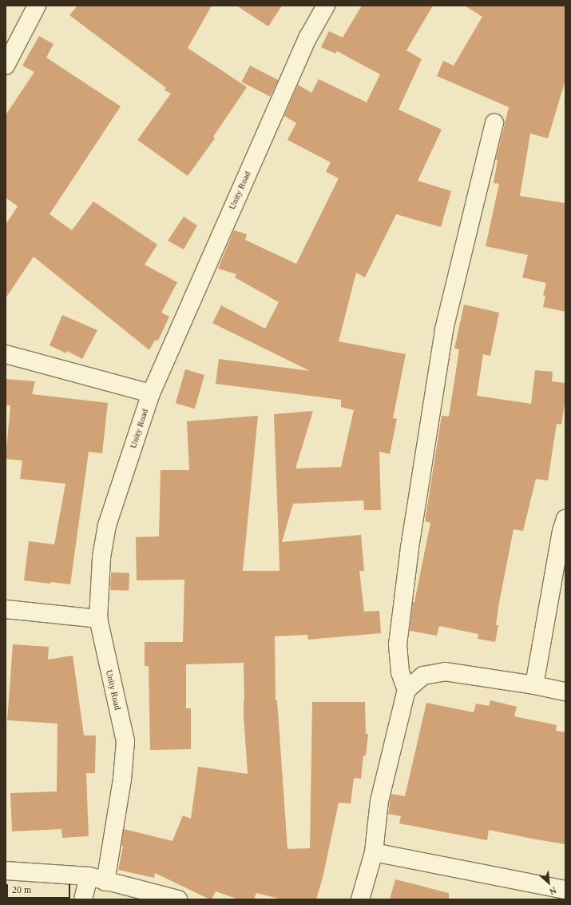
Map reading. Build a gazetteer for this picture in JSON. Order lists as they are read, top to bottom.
{
  "streets": {
    "street": ["Unity Road"]
  },
  "scale_bar": "20 m",
  "north": "bottom right"
}
